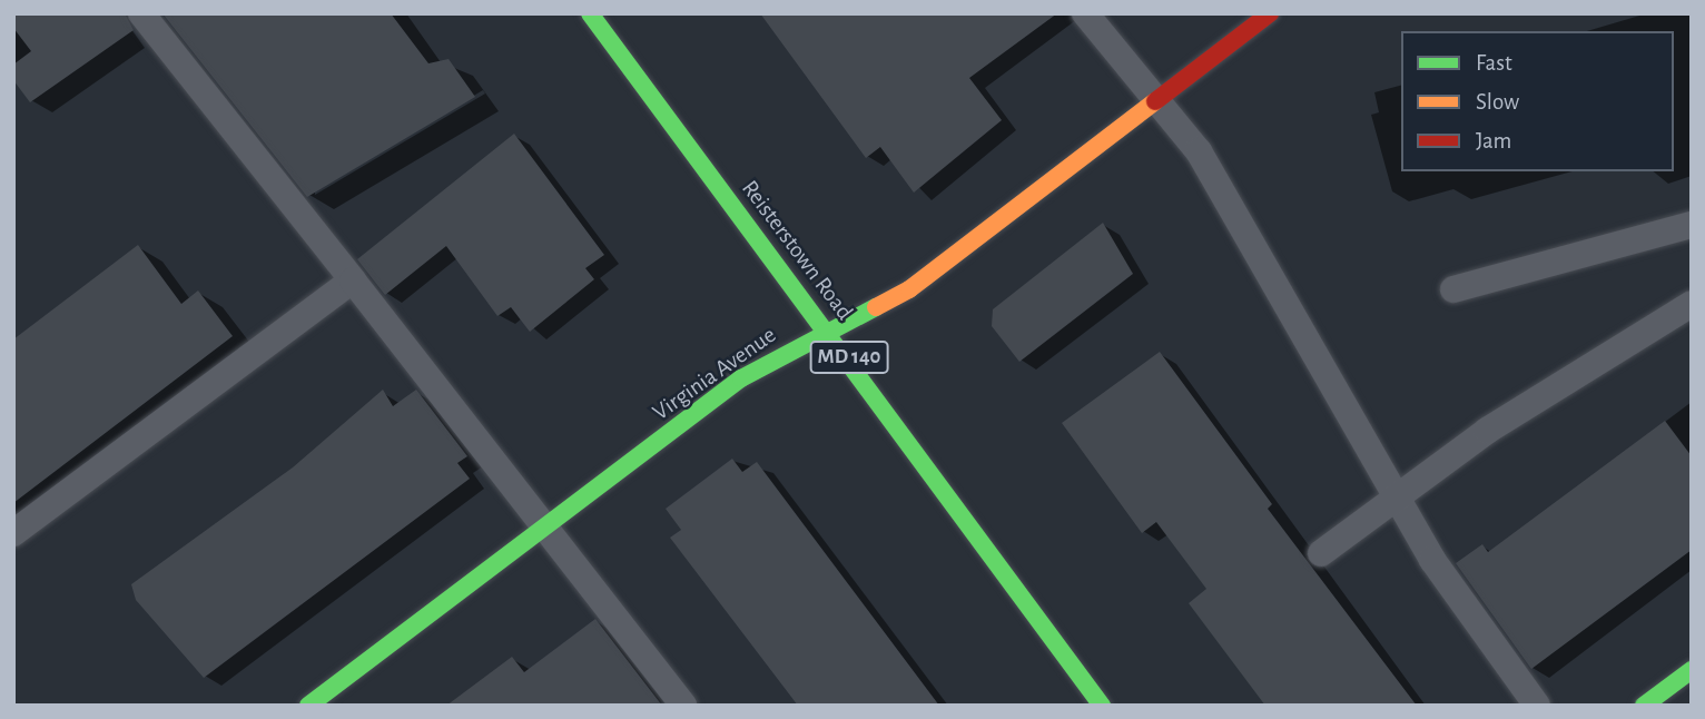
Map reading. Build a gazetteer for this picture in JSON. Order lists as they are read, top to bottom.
{
  "streets": {
    "street": ["Reisterstown Road", "MD 140", "Virginia Avenue"]
  },
  "crossings": [
    ["Reisterstown Road", "Virginia Avenue"]
  ],
  "legend": ["Fast", "Slow", "Jam"]
}
